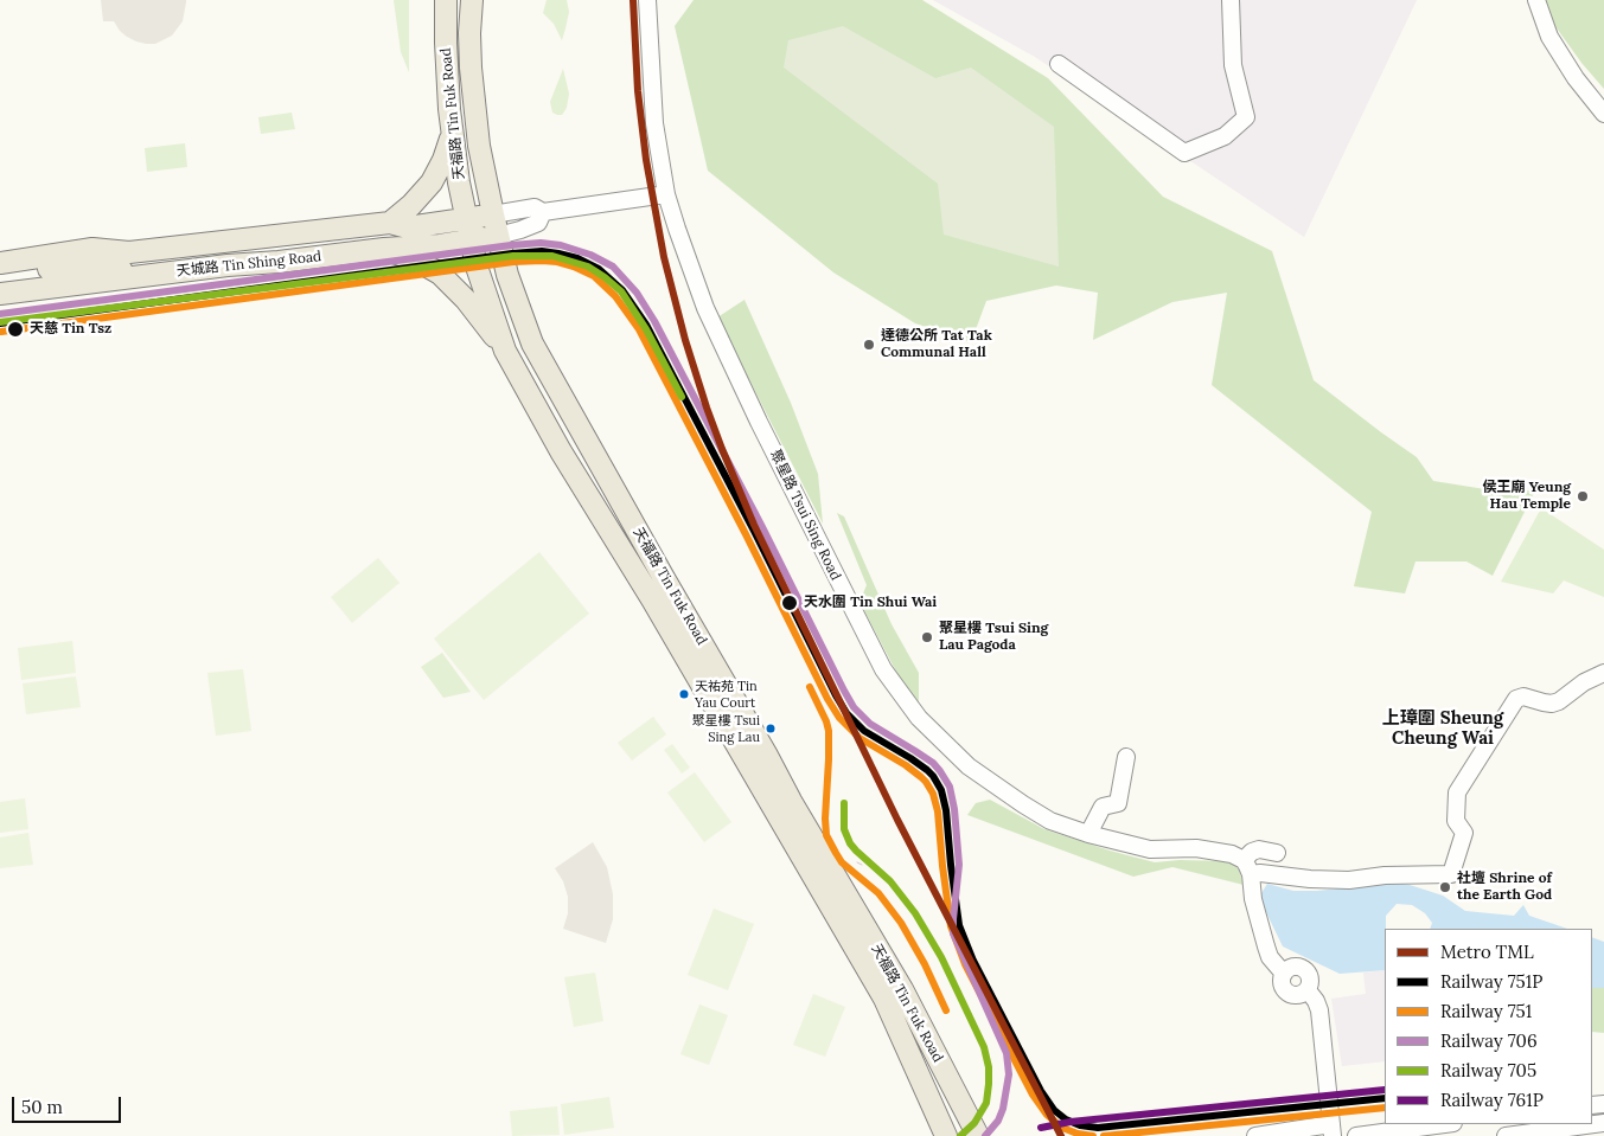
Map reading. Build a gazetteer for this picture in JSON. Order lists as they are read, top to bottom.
{
  "streets": {
    "main road": ["天福路 Tin Fuk Road", "天城路 Tin Shing Road"],
    "street": ["聚星路 Tsui Sing Road"]
  },
  "crossings": [
    ["天福路 Tin Fuk Road", "天城路 Tin Shing Road"]
  ],
  "districts": ["上璋圍 Sheung Cheung Wai"],
  "places": [
    "天慈 Tin Tsz",
    "達德公所 Tat Tak Communal Hall",
    "侯王廟 Yeung Hau Temple",
    "天水圍 Tin Shui Wai",
    "聚星樓 Tsui Sing Lau Pagoda",
    "天祐苑 Tin Yau Court",
    "聚星樓 Tsui Sing Lau",
    "社壇 Shrine of the Earth God"
  ],
  "lines": [
    "metro line TML",
    "rail line 706",
    "rail line 751P",
    "rail line 705",
    "rail line 751",
    "rail line 761P"
  ],
  "legend": [
    "Metro TML",
    "Railway 751P",
    "Railway 751",
    "Railway 706",
    "Railway 705",
    "Railway 761P"
  ],
  "scale_bar": "50 m"
}
